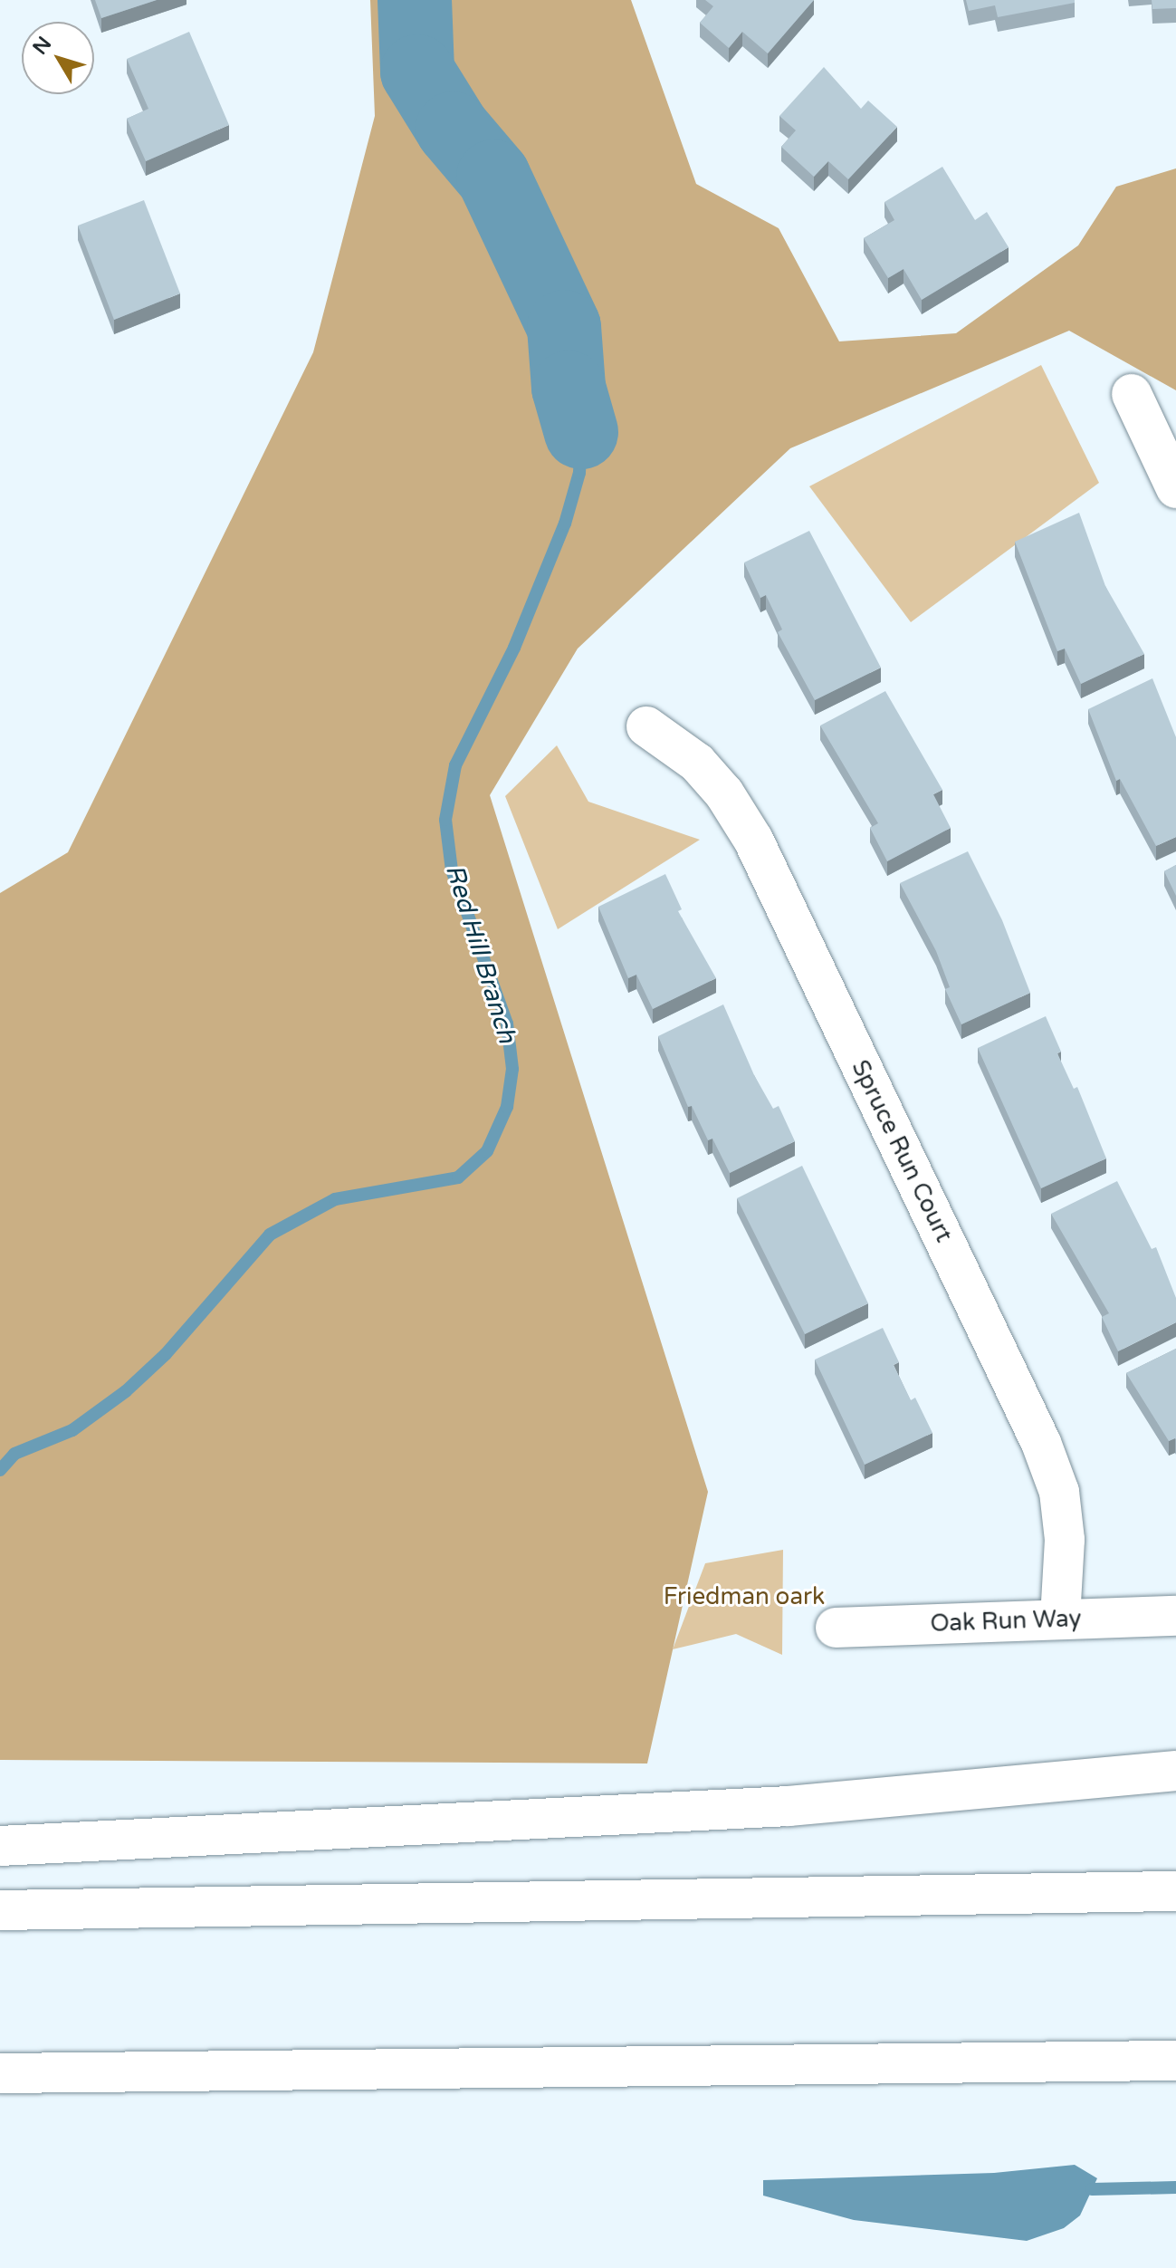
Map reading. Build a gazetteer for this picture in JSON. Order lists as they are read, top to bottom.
{
  "streets": {
    "main road": ["Spruce Run Court", "Oak Run Way"]
  },
  "crossings": [
    ["Spruce Run Court", "Oak Run Way"]
  ],
  "water": ["Red Hill Branch"],
  "parks": ["Friedman oark"],
  "north": "top left"
}
